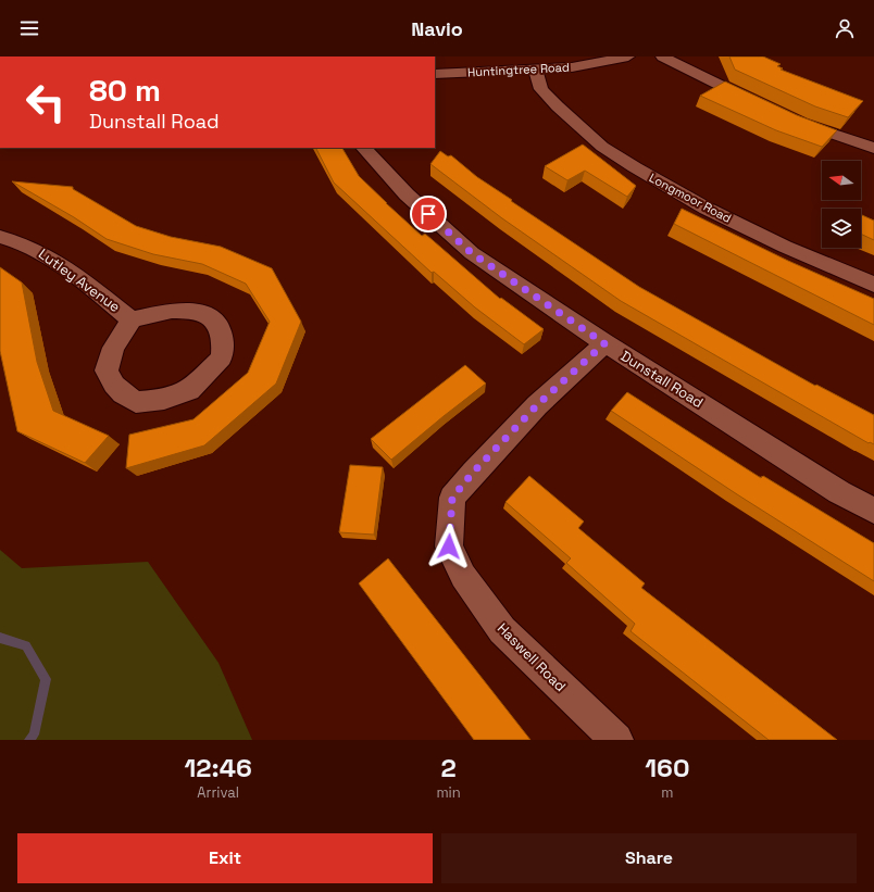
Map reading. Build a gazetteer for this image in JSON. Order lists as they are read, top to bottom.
{
  "streets": {
    "street": [
      "Huntingtree Road",
      "Longmoor Road",
      "Lutley Avenue",
      "Dunstall Road",
      "Haswell Road"
    ]
  },
  "crossings": [
    ["Huntingtree Road", "Longmoor Road"],
    ["Dunstall Road", "Haswell Road"]
  ],
  "north": "left",
  "page": {
    "header": "Navio",
    "turn": ["80 m", "Dunstall Road"],
    "eta": [
      "12:46",
      "Arrival",
      "2",
      "min",
      "160",
      "m"
    ],
    "buttons": ["Exit", "Share"]
  }
}
